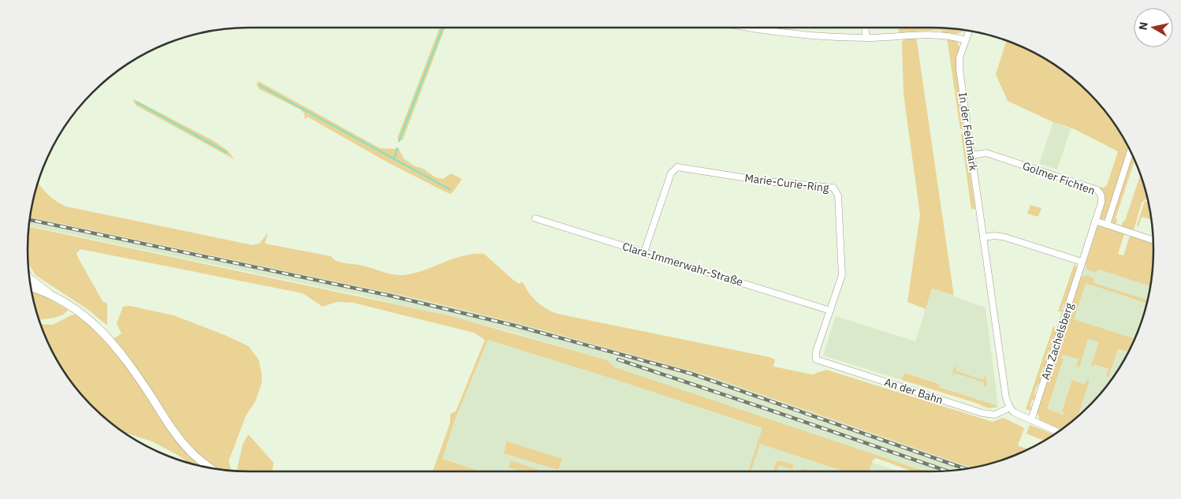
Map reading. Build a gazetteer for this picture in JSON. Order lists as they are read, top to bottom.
{
  "streets": {
    "street": [
      "In der Feldmark",
      "Golmer Fichten",
      "Marie-Curie-Ring",
      "Clara-Immerwahr-Straße",
      "Am Zachelsberg",
      "An der Bahn"
    ]
  },
  "crossings": [
    ["In der Feldmark", "Golmer Fichten"],
    ["In der Feldmark", "An der Bahn"],
    ["Golmer Fichten", "Am Zachelsberg"],
    ["Marie-Curie-Ring", "Clara-Immerwahr-Straße"],
    ["Marie-Curie-Ring", "An der Bahn"]
  ],
  "north": "left"
}
